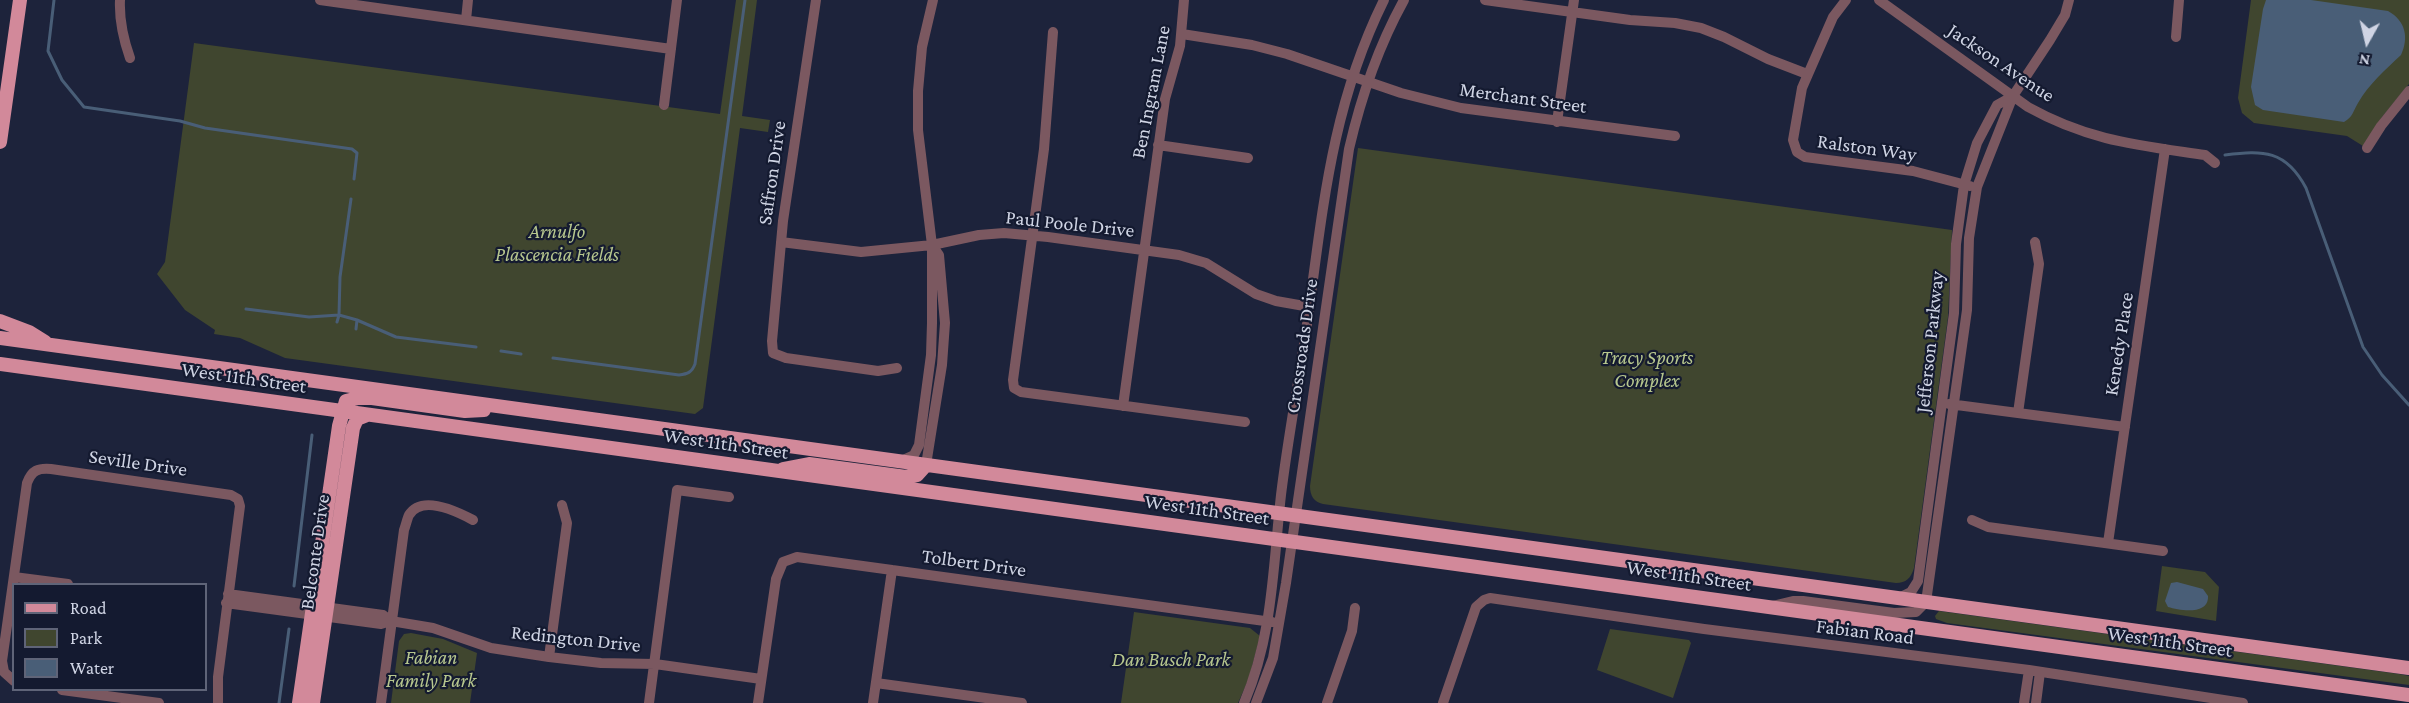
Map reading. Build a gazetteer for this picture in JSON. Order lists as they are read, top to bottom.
{
  "streets": {
    "main road": ["West 11th Street", "Belconte Drive"],
    "street": [
      "Jackson Avenue",
      "Ben Ingram Lane",
      "Merchant Street",
      "Ralston Way",
      "Saffron Drive",
      "Paul Poole Drive",
      "Jefferson Parkway",
      "Kenedy Place",
      "Crossroads Drive",
      "Seville Drive",
      "Tolbert Drive",
      "Fabian Road",
      "Redington Drive"
    ]
  },
  "crossings": [
    ["Jackson Avenue", "Jefferson Parkway"],
    ["Jackson Avenue", "Kenedy Place"],
    ["Ben Ingram Lane", "Merchant Street"],
    ["Ben Ingram Lane", "Paul Poole Drive"],
    ["Merchant Street", "Crossroads Drive"],
    ["Ralston Way", "Jefferson Parkway"],
    ["Saffron Drive", "Paul Poole Drive"],
    ["Paul Poole Drive", "Crossroads Drive"],
    ["Jefferson Parkway", "West 11th Street"],
    ["Crossroads Drive", "West 11th Street"],
    ["Crossroads Drive", "Tolbert Drive"],
    ["West 11th Street", "Belconte Drive"],
    ["Seville Drive", "Redington Drive"],
    ["Belconte Drive", "Redington Drive"],
    ["Tolbert Drive", "Redington Drive"]
  ],
  "parks": [
    "Arnulfo Plascencia Fields",
    "Tracy Sports Complex",
    "Fabian Family Park",
    "Dan Busch Park"
  ],
  "legend": ["Road", "Park", "Water"],
  "north": "bottom"
}
